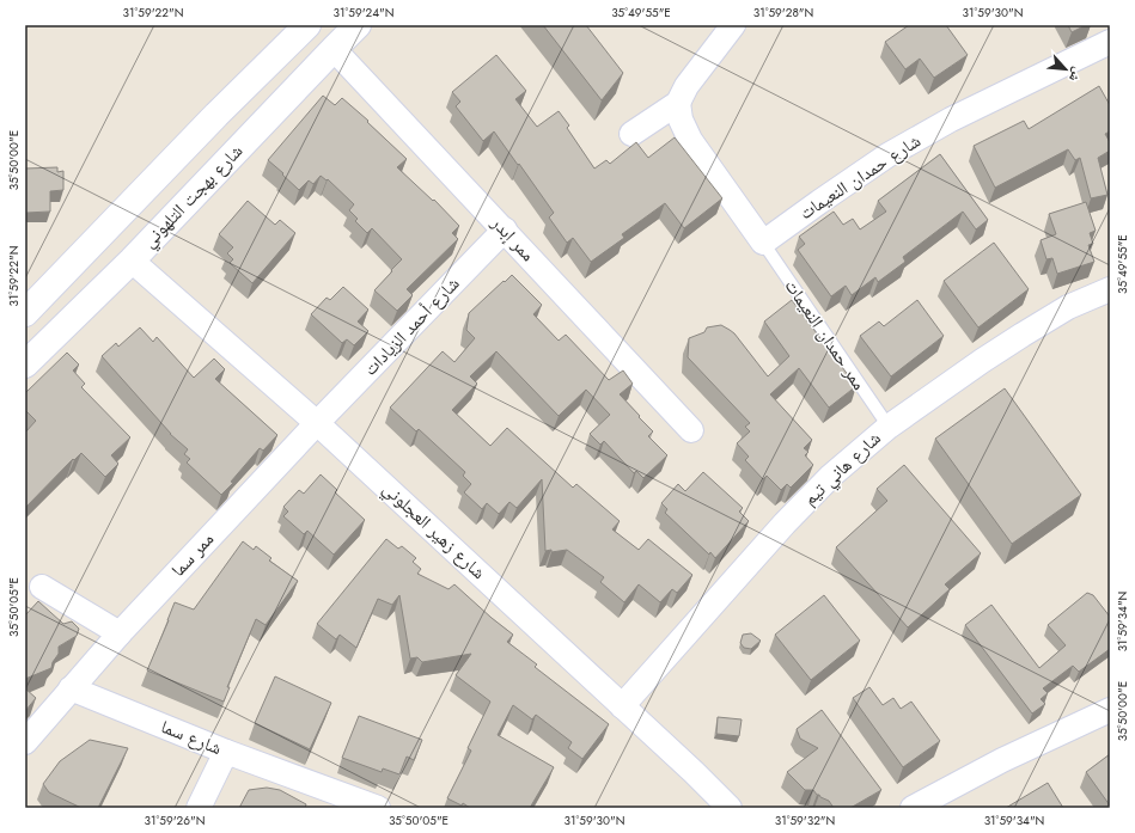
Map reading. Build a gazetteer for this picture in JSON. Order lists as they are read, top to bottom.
{
  "streets": {
    "street": [
      "شارع حمدان النعيمات",
      "شارع بهجت التلهوني",
      "ممر إبدر",
      "شارع أحمد الزيادات",
      "شارع هاني تيم",
      "شارع زهير العجلوني",
      "ممر سما",
      "شارع سما"
    ],
    "lane": ["ممر حمدان النعيمات"]
  },
  "crossings": [
    ["شارع حمدان النعيمات", "ممر حمدان النعيمات"],
    ["شارع بهجت التلهوني", "ممر إبدر"],
    ["شارع بهجت التلهوني", "شارع زهير العجلوني"],
    ["ممر إبدر", "شارع أحمد الزيادات"],
    ["شارع أحمد الزيادات", "شارع زهير العجلوني"],
    ["شارع أحمد الزيادات", "ممر سما"],
    ["ممر حمدان النعيمات", "شارع هاني تيم"],
    ["شارع هاني تيم", "شارع زهير العجلوني"],
    ["شارع زهير العجلوني", "ممر سما"],
    ["ممر سما", "شارع سما"]
  ],
  "north": "bottom right",
  "coordinates": [
    "31°59'22\"N",
    "31°59'24\"N",
    "35°49'55\"E",
    "31°59'28\"N",
    "31°59'30\"N",
    "35°50'00\"E",
    "35°50'05\"E",
    "31°59'34\"N",
    "31°59'26\"N",
    "31°59'32\"N"
  ]
}
